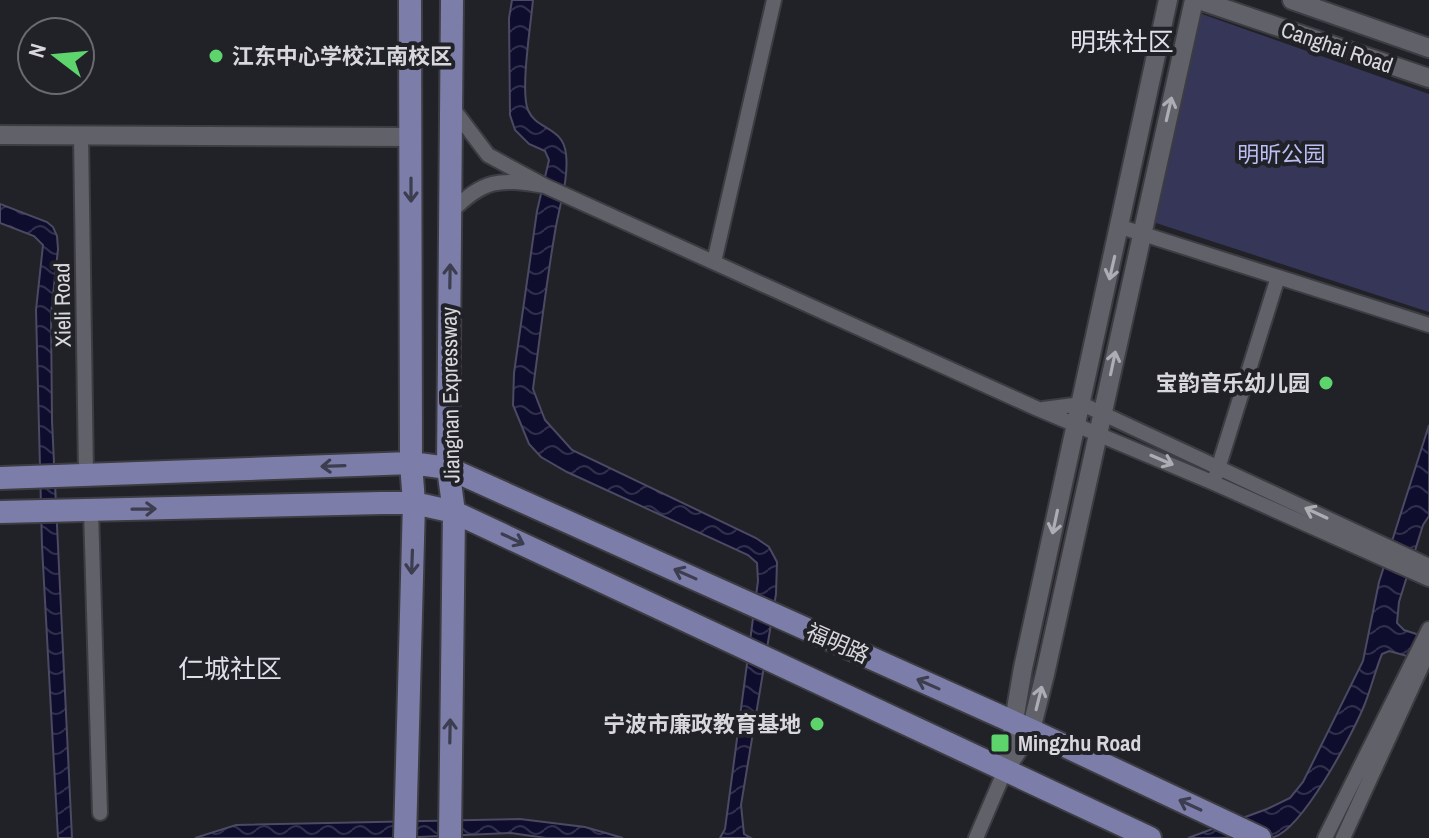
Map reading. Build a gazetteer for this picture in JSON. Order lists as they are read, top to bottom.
{
  "streets": {
    "main road": ["Canghai Road", "Jiangnan Expressway", "福明路"],
    "street": ["Xieli Road"]
  },
  "crossings": [
    ["Xieli Road", "福明路"],
    ["Jiangnan Expressway", "福明路"]
  ],
  "districts": ["明珠社区", "仁城社区"],
  "parks": ["明昕公园"],
  "places": {
    "other": ["江东中心学校江南校区", "宝韵音乐幼儿园", "宁波市廉政教育基地"],
    "transit": ["Mingzhu Road"]
  },
  "north": "left"
}
